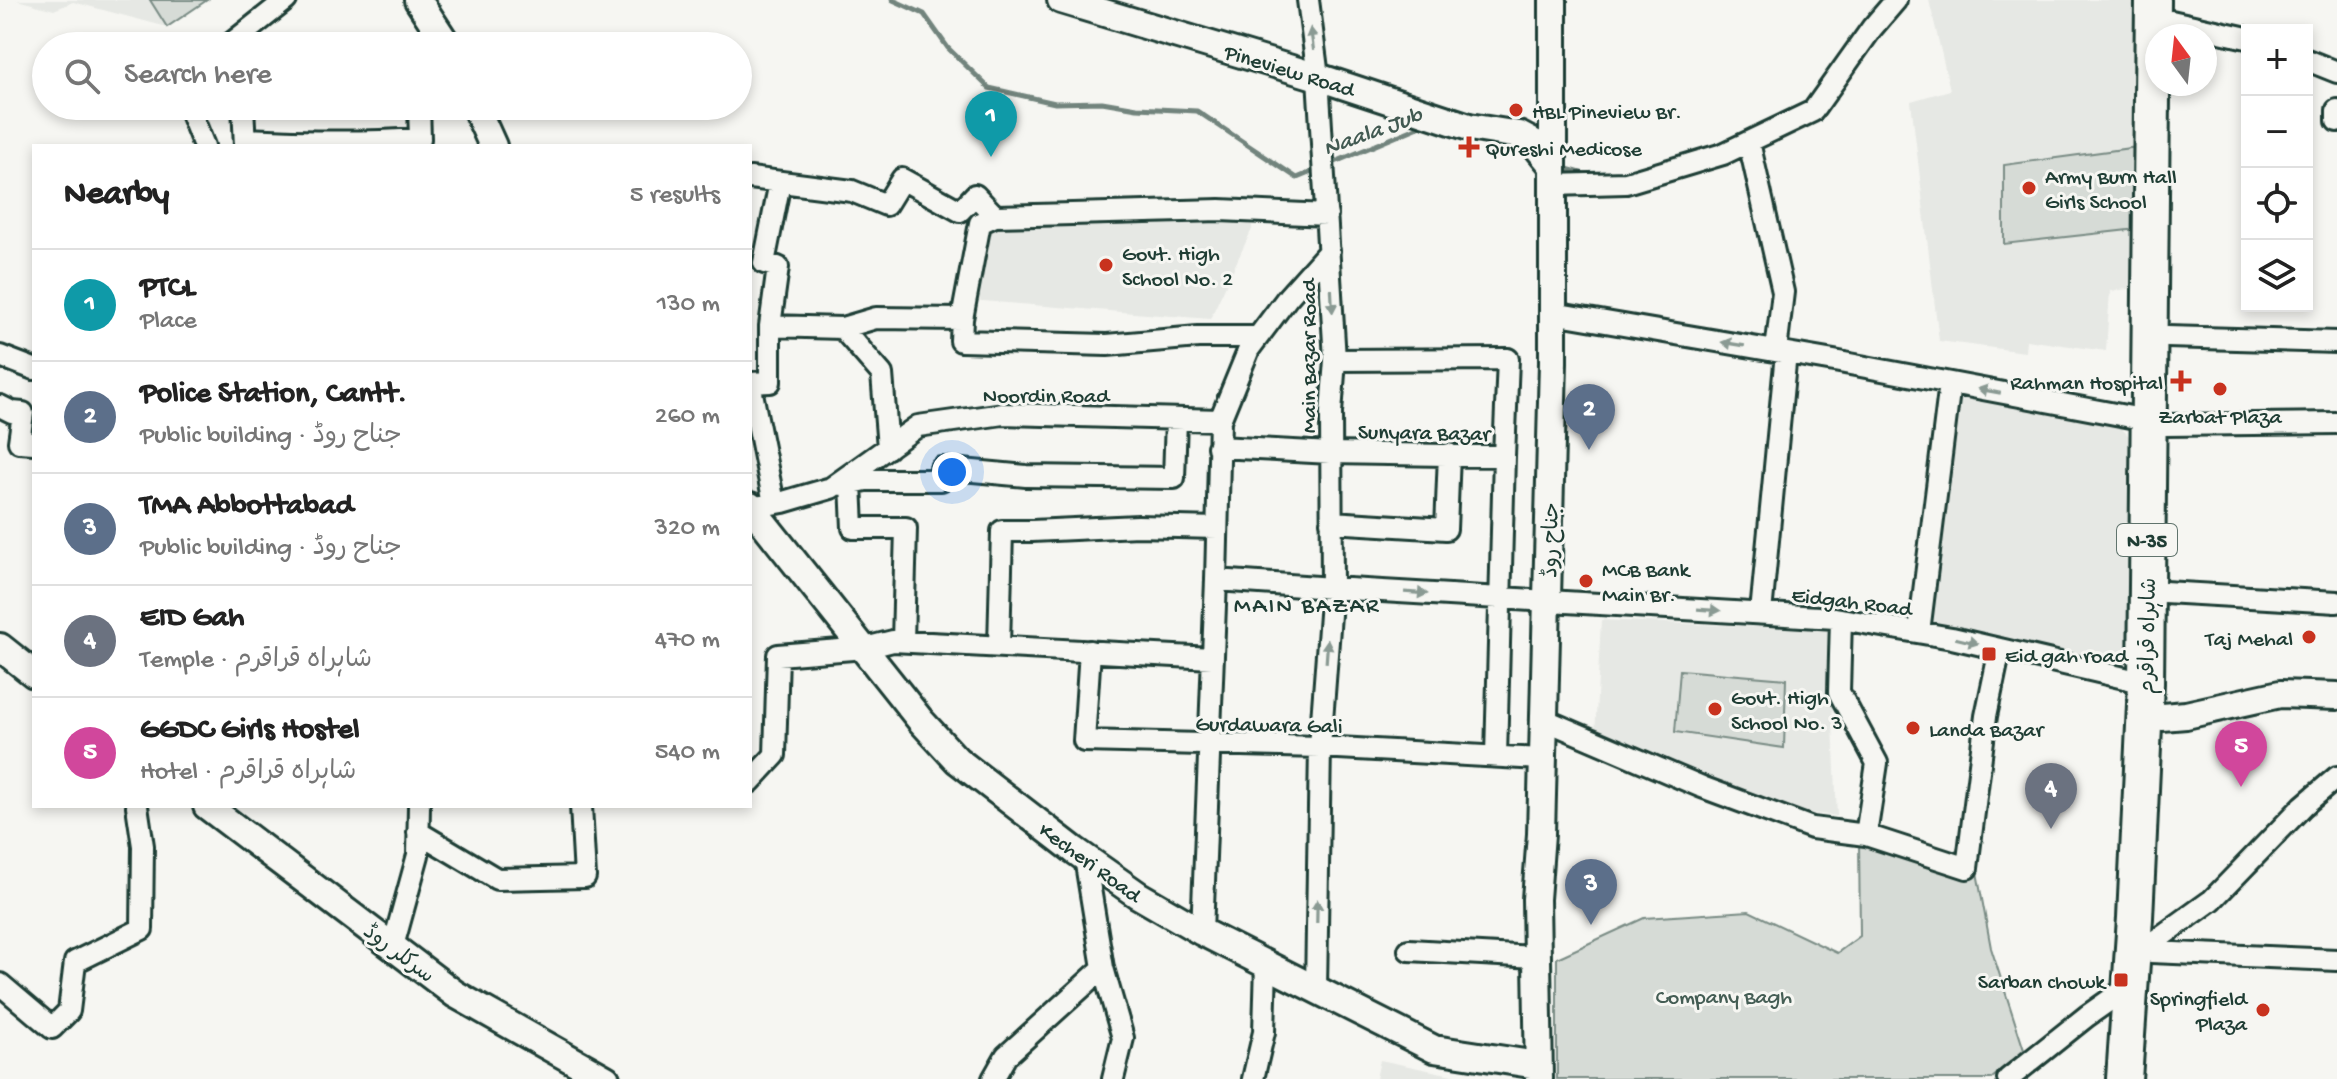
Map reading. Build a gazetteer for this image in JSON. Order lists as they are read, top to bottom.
{
  "streets": {
    "highway": ["N-35", "شاہراہ قراقرم"],
    "main road": [
      "Pineview Road",
      "جناح روڈ",
      "Kecheri Road",
      "سرکلر روڈ"
    ],
    "street": [
      "Main Bazar Road",
      "Noordin Road",
      "Sunyara Bazar",
      "Eidgah Road",
      "Gurdawara Gali"
    ]
  },
  "crossings": [
    ["Pineview Road", "Main Bazar Road"],
    ["Main Bazar Road", "Sunyara Bazar"],
    ["Main Bazar Road", "Gurdawara Gali"],
    ["Main Bazar Road", "Kecheri Road"],
    ["Noordin Road", "Kecheri Road"],
    ["جناح روڈ", "Eidgah Road"],
    ["جناح روڈ", "Gurdawara Gali"],
    ["جناح روڈ", "Kecheri Road"],
    ["Eidgah Road", "شاہراہ قراقرم"]
  ],
  "districts": ["MAIN BAZAR"],
  "water": ["Naala Jub"],
  "parks": ["Company Bagh"],
  "places": {
    "other": [
      "HBL Pineview Br.",
      "Army Burn Hall Girls School",
      "Govt. High School No. 2",
      "Zarbat Plaza",
      "MCB Bank Main Br.",
      "Taj Mehal",
      "Govt. High School No. 3",
      "Landa Bazar",
      "Springfield Plaza"
    ],
    "health": ["Qureshi Medicose", "Rahman Hospital"],
    "transit": ["Eid gah road", "Sarban chowk"]
  },
  "north": "top",
  "page": {
    "map_buttons": ["+", "−"],
    "search": "Search here",
    "pins": [
      "1",
      "2",
      "5",
      "4",
      "3"
    ],
    "heading": ["Nearby", "5 results"],
    "list": [
      {
        "mark": "1",
        "name": "PTCL",
        "note": "Place",
        "value": "130 m"
      },
      {
        "mark": "2",
        "name": "Police Station, Cantt.",
        "note": "Public building · جناح روڈ",
        "value": "260 m"
      },
      {
        "mark": "3",
        "name": "TMA Abbottabad",
        "note": "Public building · جناح روڈ",
        "value": "320 m"
      },
      {
        "mark": "4",
        "name": "EID Gah",
        "note": "Temple · شاہراہ قراقرم",
        "value": "470 m"
      },
      {
        "mark": "5",
        "name": "GGDC Girls Hostel",
        "note": "Hotel · شاہراہ قراقرم",
        "value": "540 m"
      }
    ]
  }
}
